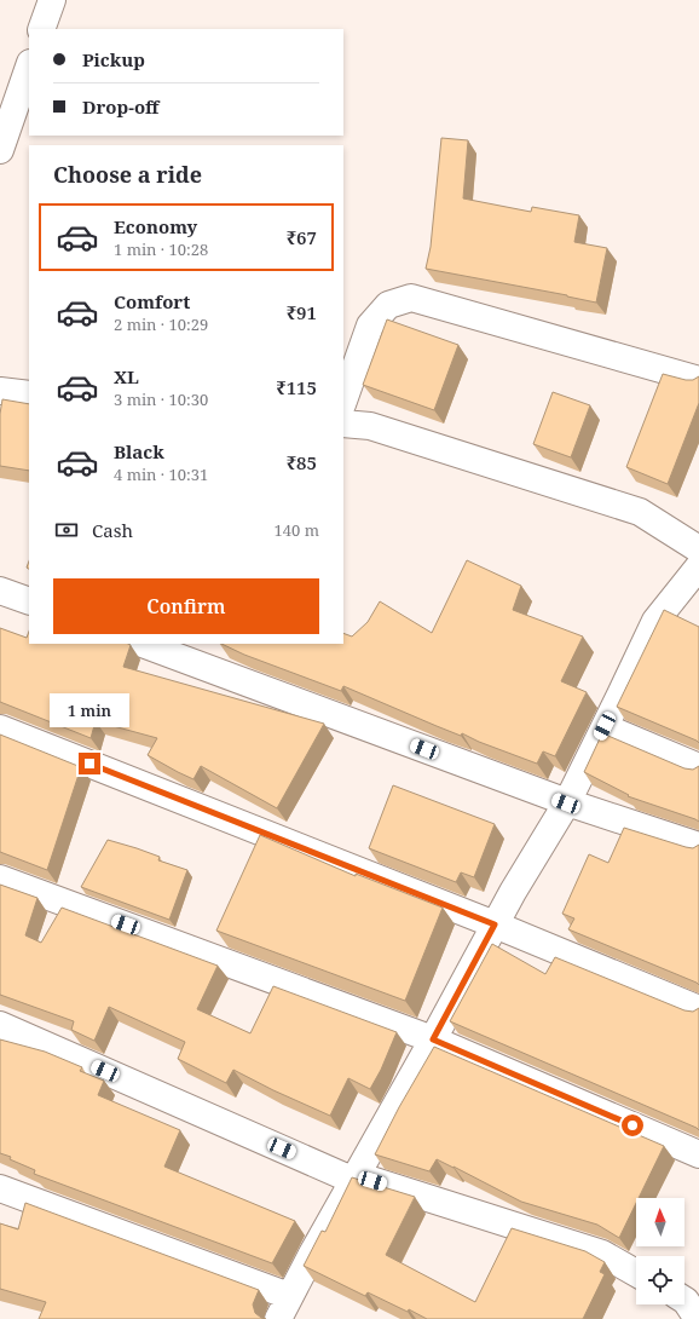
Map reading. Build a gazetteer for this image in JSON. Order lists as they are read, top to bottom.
{
  "north": "top",
  "page": {
    "banner": ["Pickup", "Drop-off"],
    "heading": "Choose a ride",
    "list": [
      {
        "name": "Economy",
        "note": "1 min · 10:28",
        "value": "₹67"
      },
      {
        "name": "Comfort",
        "note": "2 min · 10:29",
        "value": "₹91"
      },
      {
        "name": "XL",
        "note": "3 min · 10:30",
        "value": "₹115"
      },
      {
        "name": "Black",
        "note": "4 min · 10:31",
        "value": "₹85"
      }
    ],
    "pay": ["Cash", "140 m"],
    "buttons": "Confirm",
    "bubble": "1 min"
  }
}
